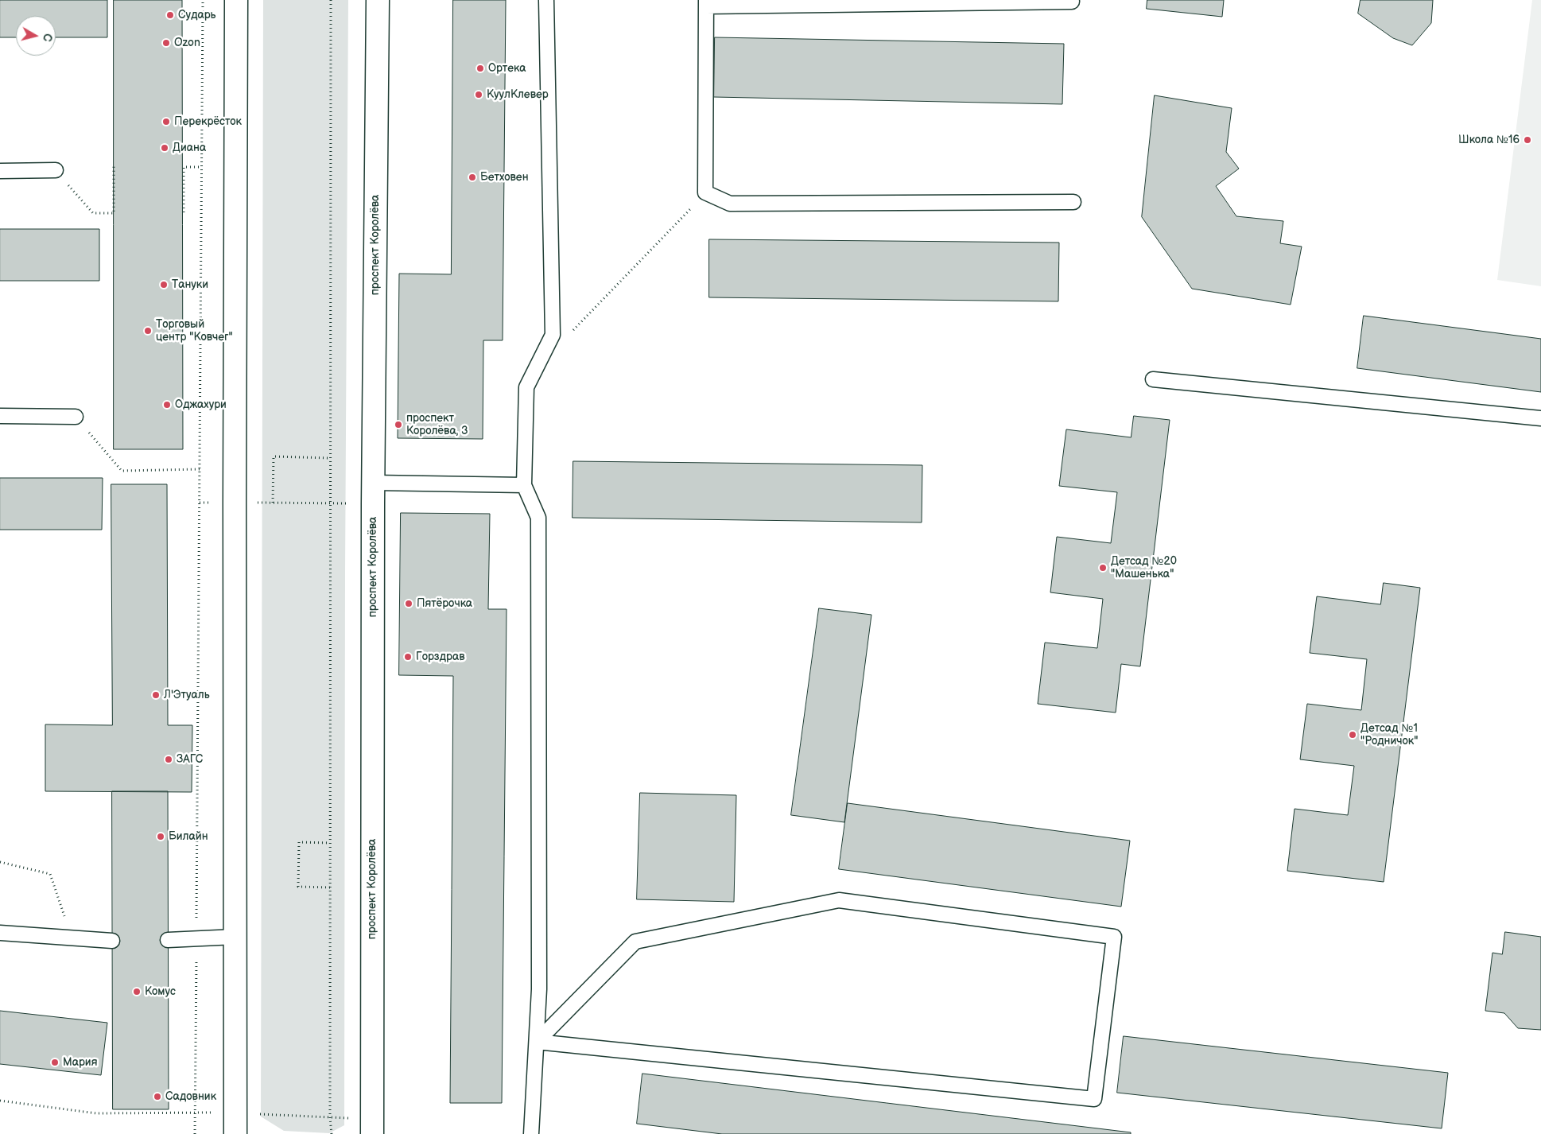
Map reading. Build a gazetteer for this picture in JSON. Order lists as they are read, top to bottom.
{
  "streets": {
    "main road": ["проспект Королёва"]
  },
  "places": [
    "Сударь",
    "Ozon",
    "Ортека",
    "КуулКлевер",
    "Перекрёсток",
    "Школа №16",
    "Диана",
    "Бетховен",
    "Тануки",
    "Торговый центр \"Ковчег\"",
    "Оджахури",
    "проспект Королёва, 3",
    "Детсад №20 \"Машенька\"",
    "Пятёрочка",
    "Горздрав",
    "Л'Этуаль",
    "Детсад №1 \"Родничок\"",
    "ЗАГС",
    "Билайн",
    "Комус",
    "Мария",
    "Садовник"
  ],
  "north": "right"
}
